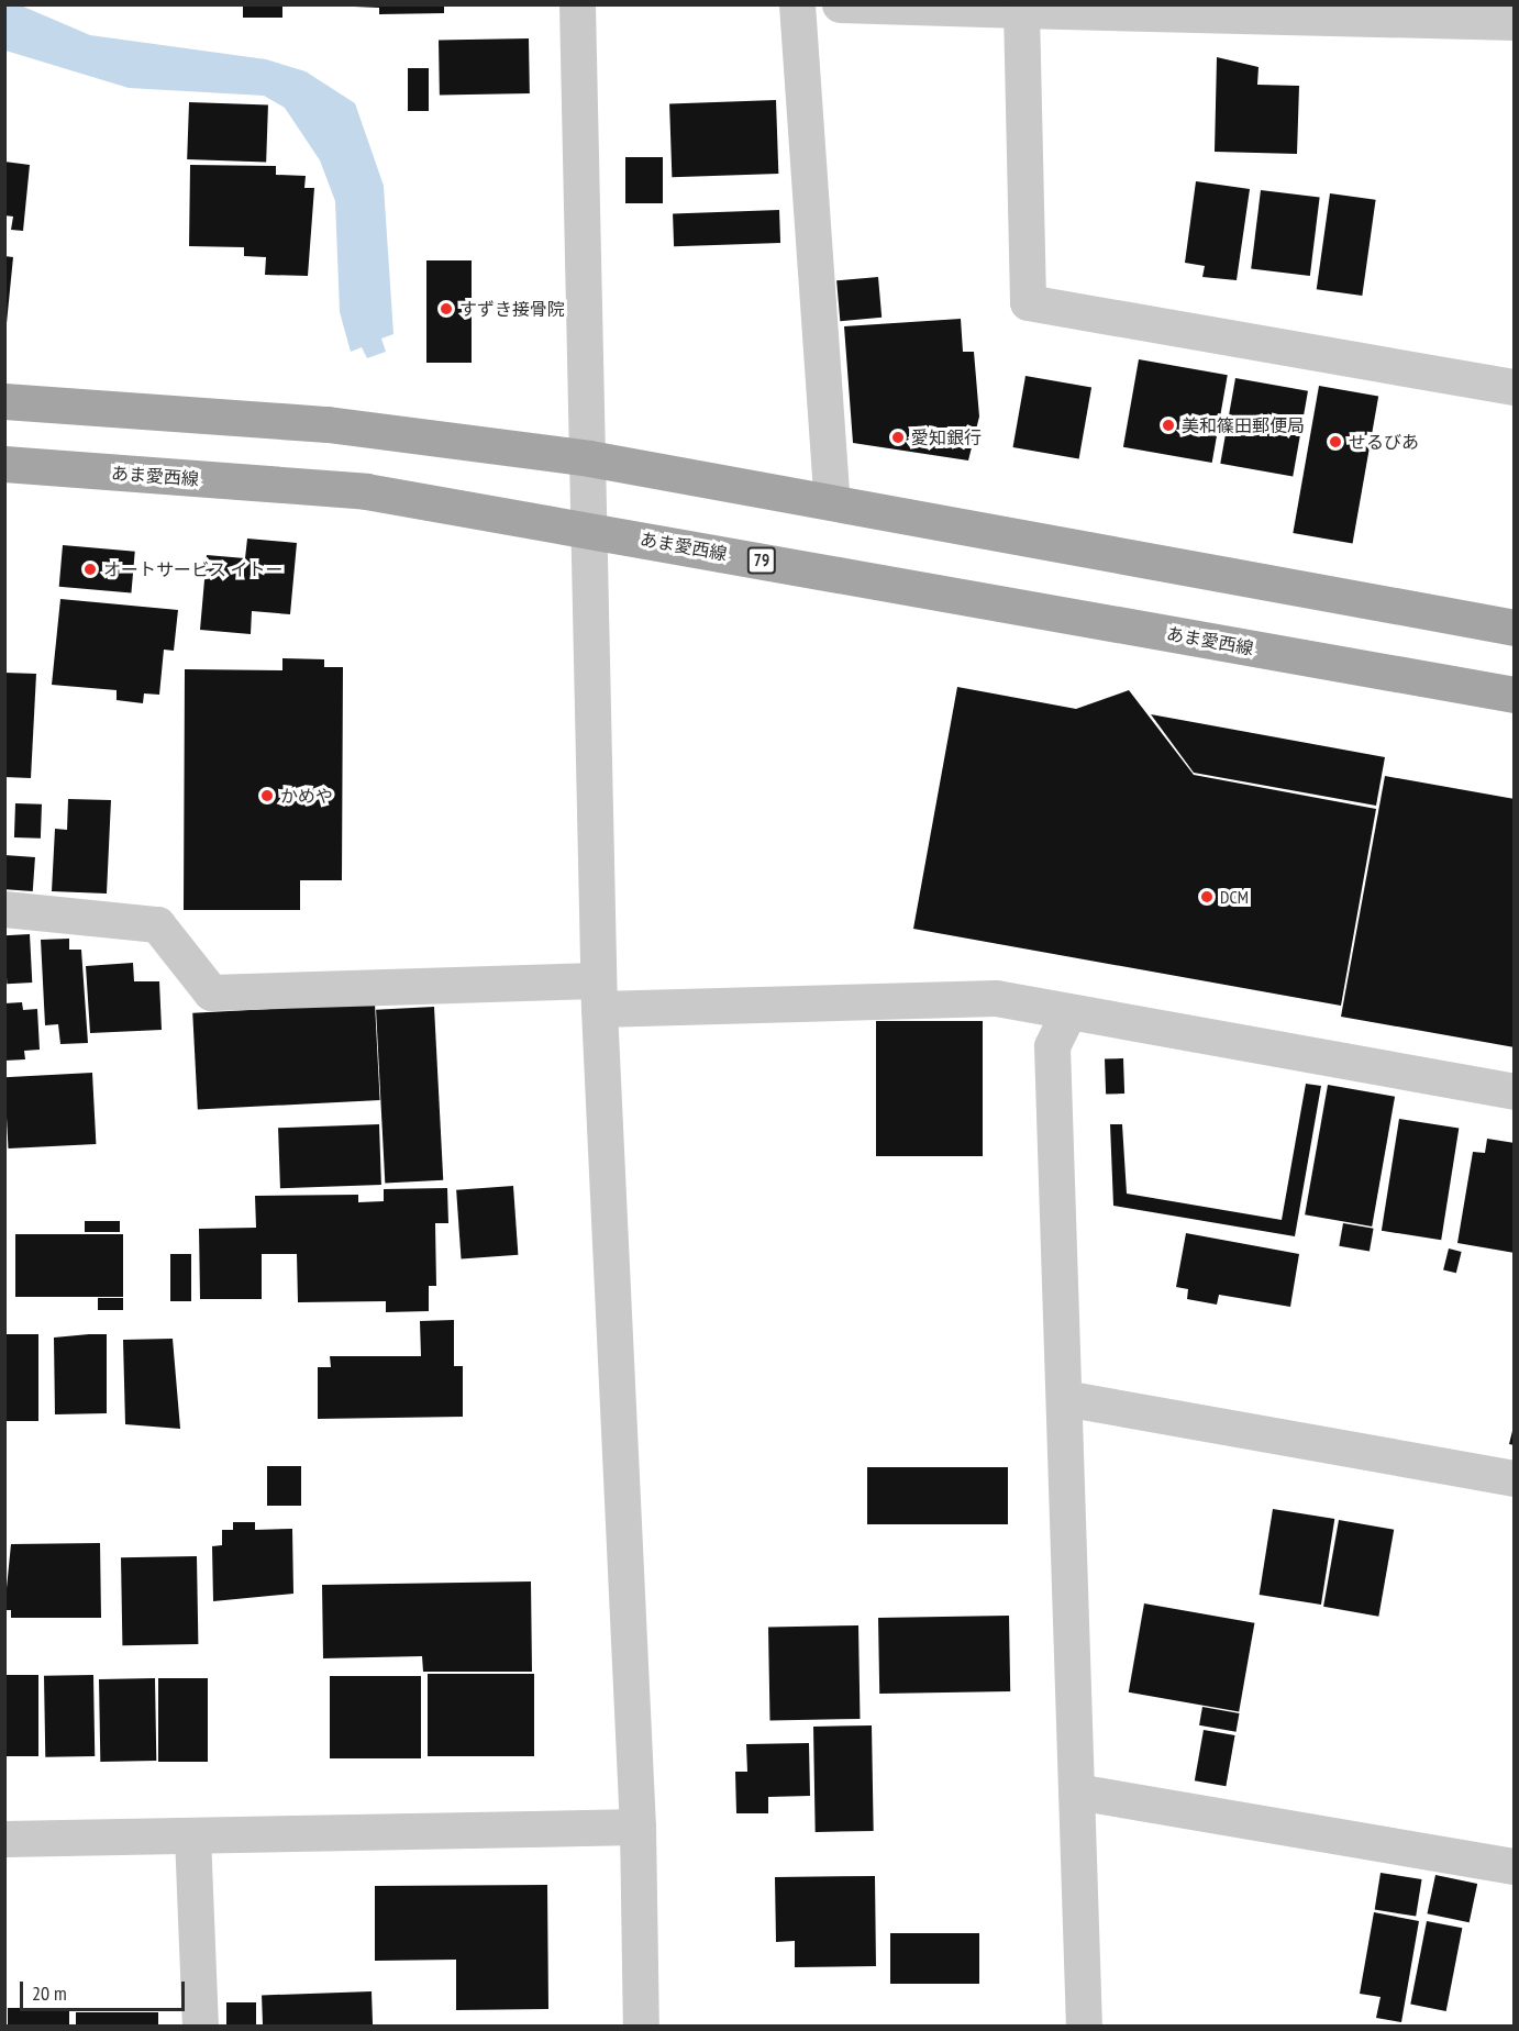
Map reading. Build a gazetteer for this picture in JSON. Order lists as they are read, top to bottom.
{
  "streets": {
    "main road": ["あま愛西線", "79"]
  },
  "places": [
    "すずき接骨院",
    "美和篠田郵便局",
    "愛知銀行",
    "せるびあ",
    "オートサービス イトー",
    "かめや",
    "DCM"
  ],
  "scale_bar": "20 m"
}
